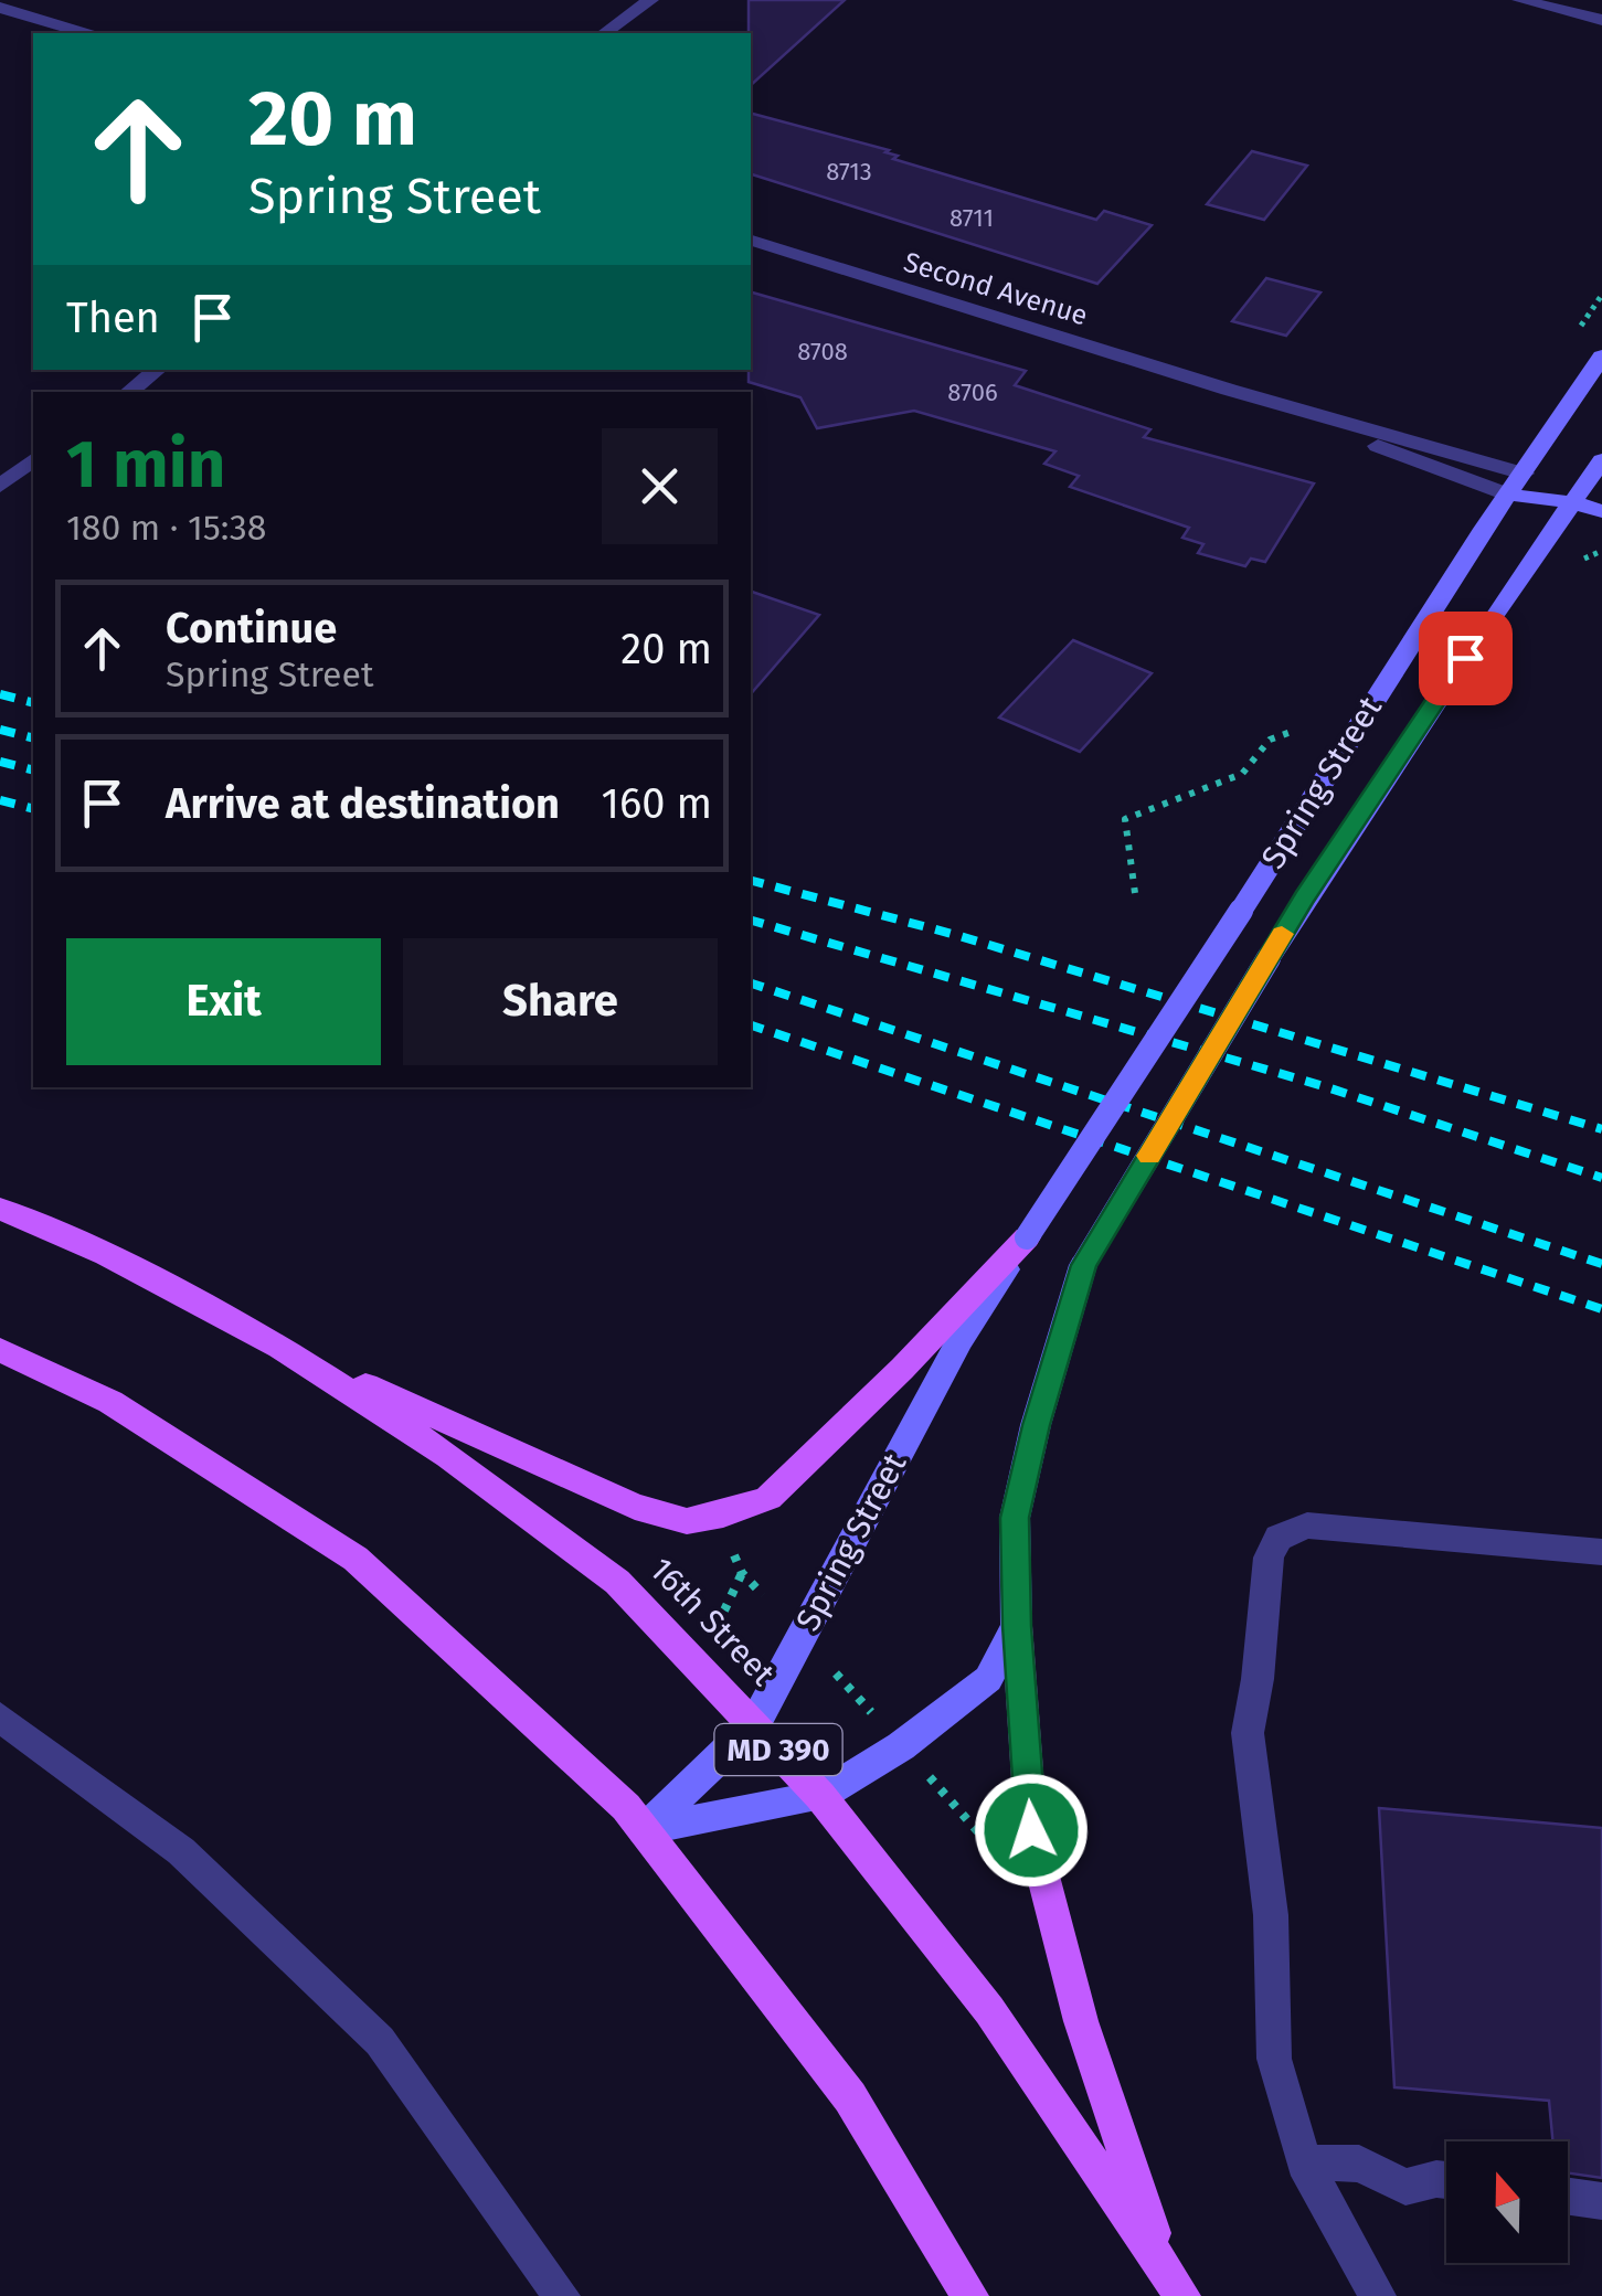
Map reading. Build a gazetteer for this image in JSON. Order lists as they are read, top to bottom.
{
  "streets": {
    "main road": [
      "Second Avenue",
      "Spring Street",
      "16th Street",
      "MD 390"
    ]
  },
  "crossings": [
    ["Second Avenue", "Spring Street"],
    ["Spring Street", "16th Street"]
  ],
  "house_numbers": [
    "8713",
    "8711",
    "8708",
    "8706"
  ],
  "north": "top",
  "page": {
    "turn": ["20 m", "Spring Street"],
    "then": "Then",
    "heading": ["1 min", "180 m · 15:38"],
    "list": [
      {
        "name": "Continue",
        "note": "Spring Street",
        "value": "20 m"
      },
      {
        "name": "Arrive at destination",
        "value": "160 m"
      }
    ],
    "buttons": ["Exit", "Share"]
  }
}
